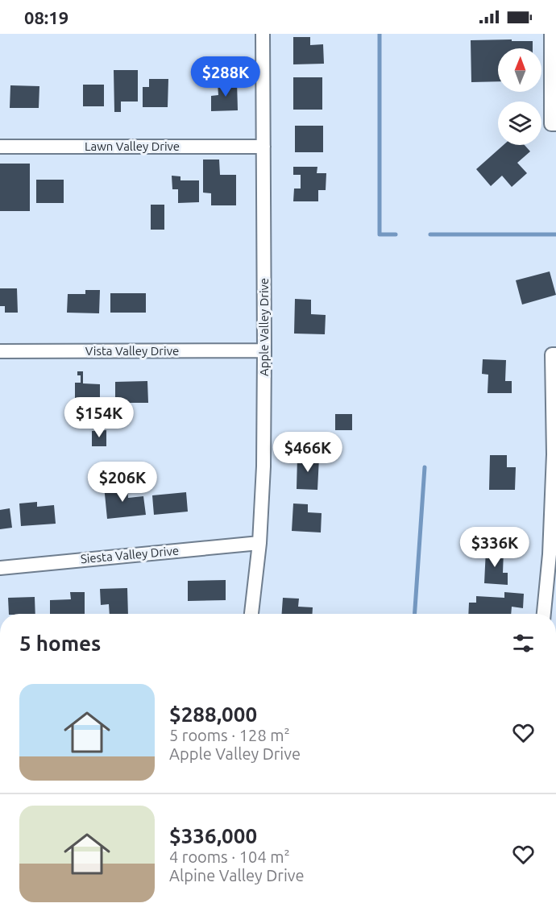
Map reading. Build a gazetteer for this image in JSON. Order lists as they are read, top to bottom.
{
  "streets": {
    "street": [
      "Lawn Valley Drive",
      "Apple Valley Drive",
      "Vista Valley Drive",
      "Siesta Valley Drive"
    ]
  },
  "crossings": [
    ["Lawn Valley Drive", "Apple Valley Drive"],
    ["Apple Valley Drive", "Vista Valley Drive"],
    ["Apple Valley Drive", "Siesta Valley Drive"]
  ],
  "north": "top",
  "page": {
    "status": "08:19",
    "price": [
      "$288K",
      "$154K",
      "$466K",
      "$206K",
      "$336K"
    ],
    "heading": "5 homes",
    "list": [
      {
        "name": "$288,000",
        "note": "5 rooms · 128 m² · Apple Valley Drive"
      },
      {
        "name": "$336,000",
        "note": "4 rooms · 104 m² · Alpine Valley Drive"
      }
    ]
  }
}
